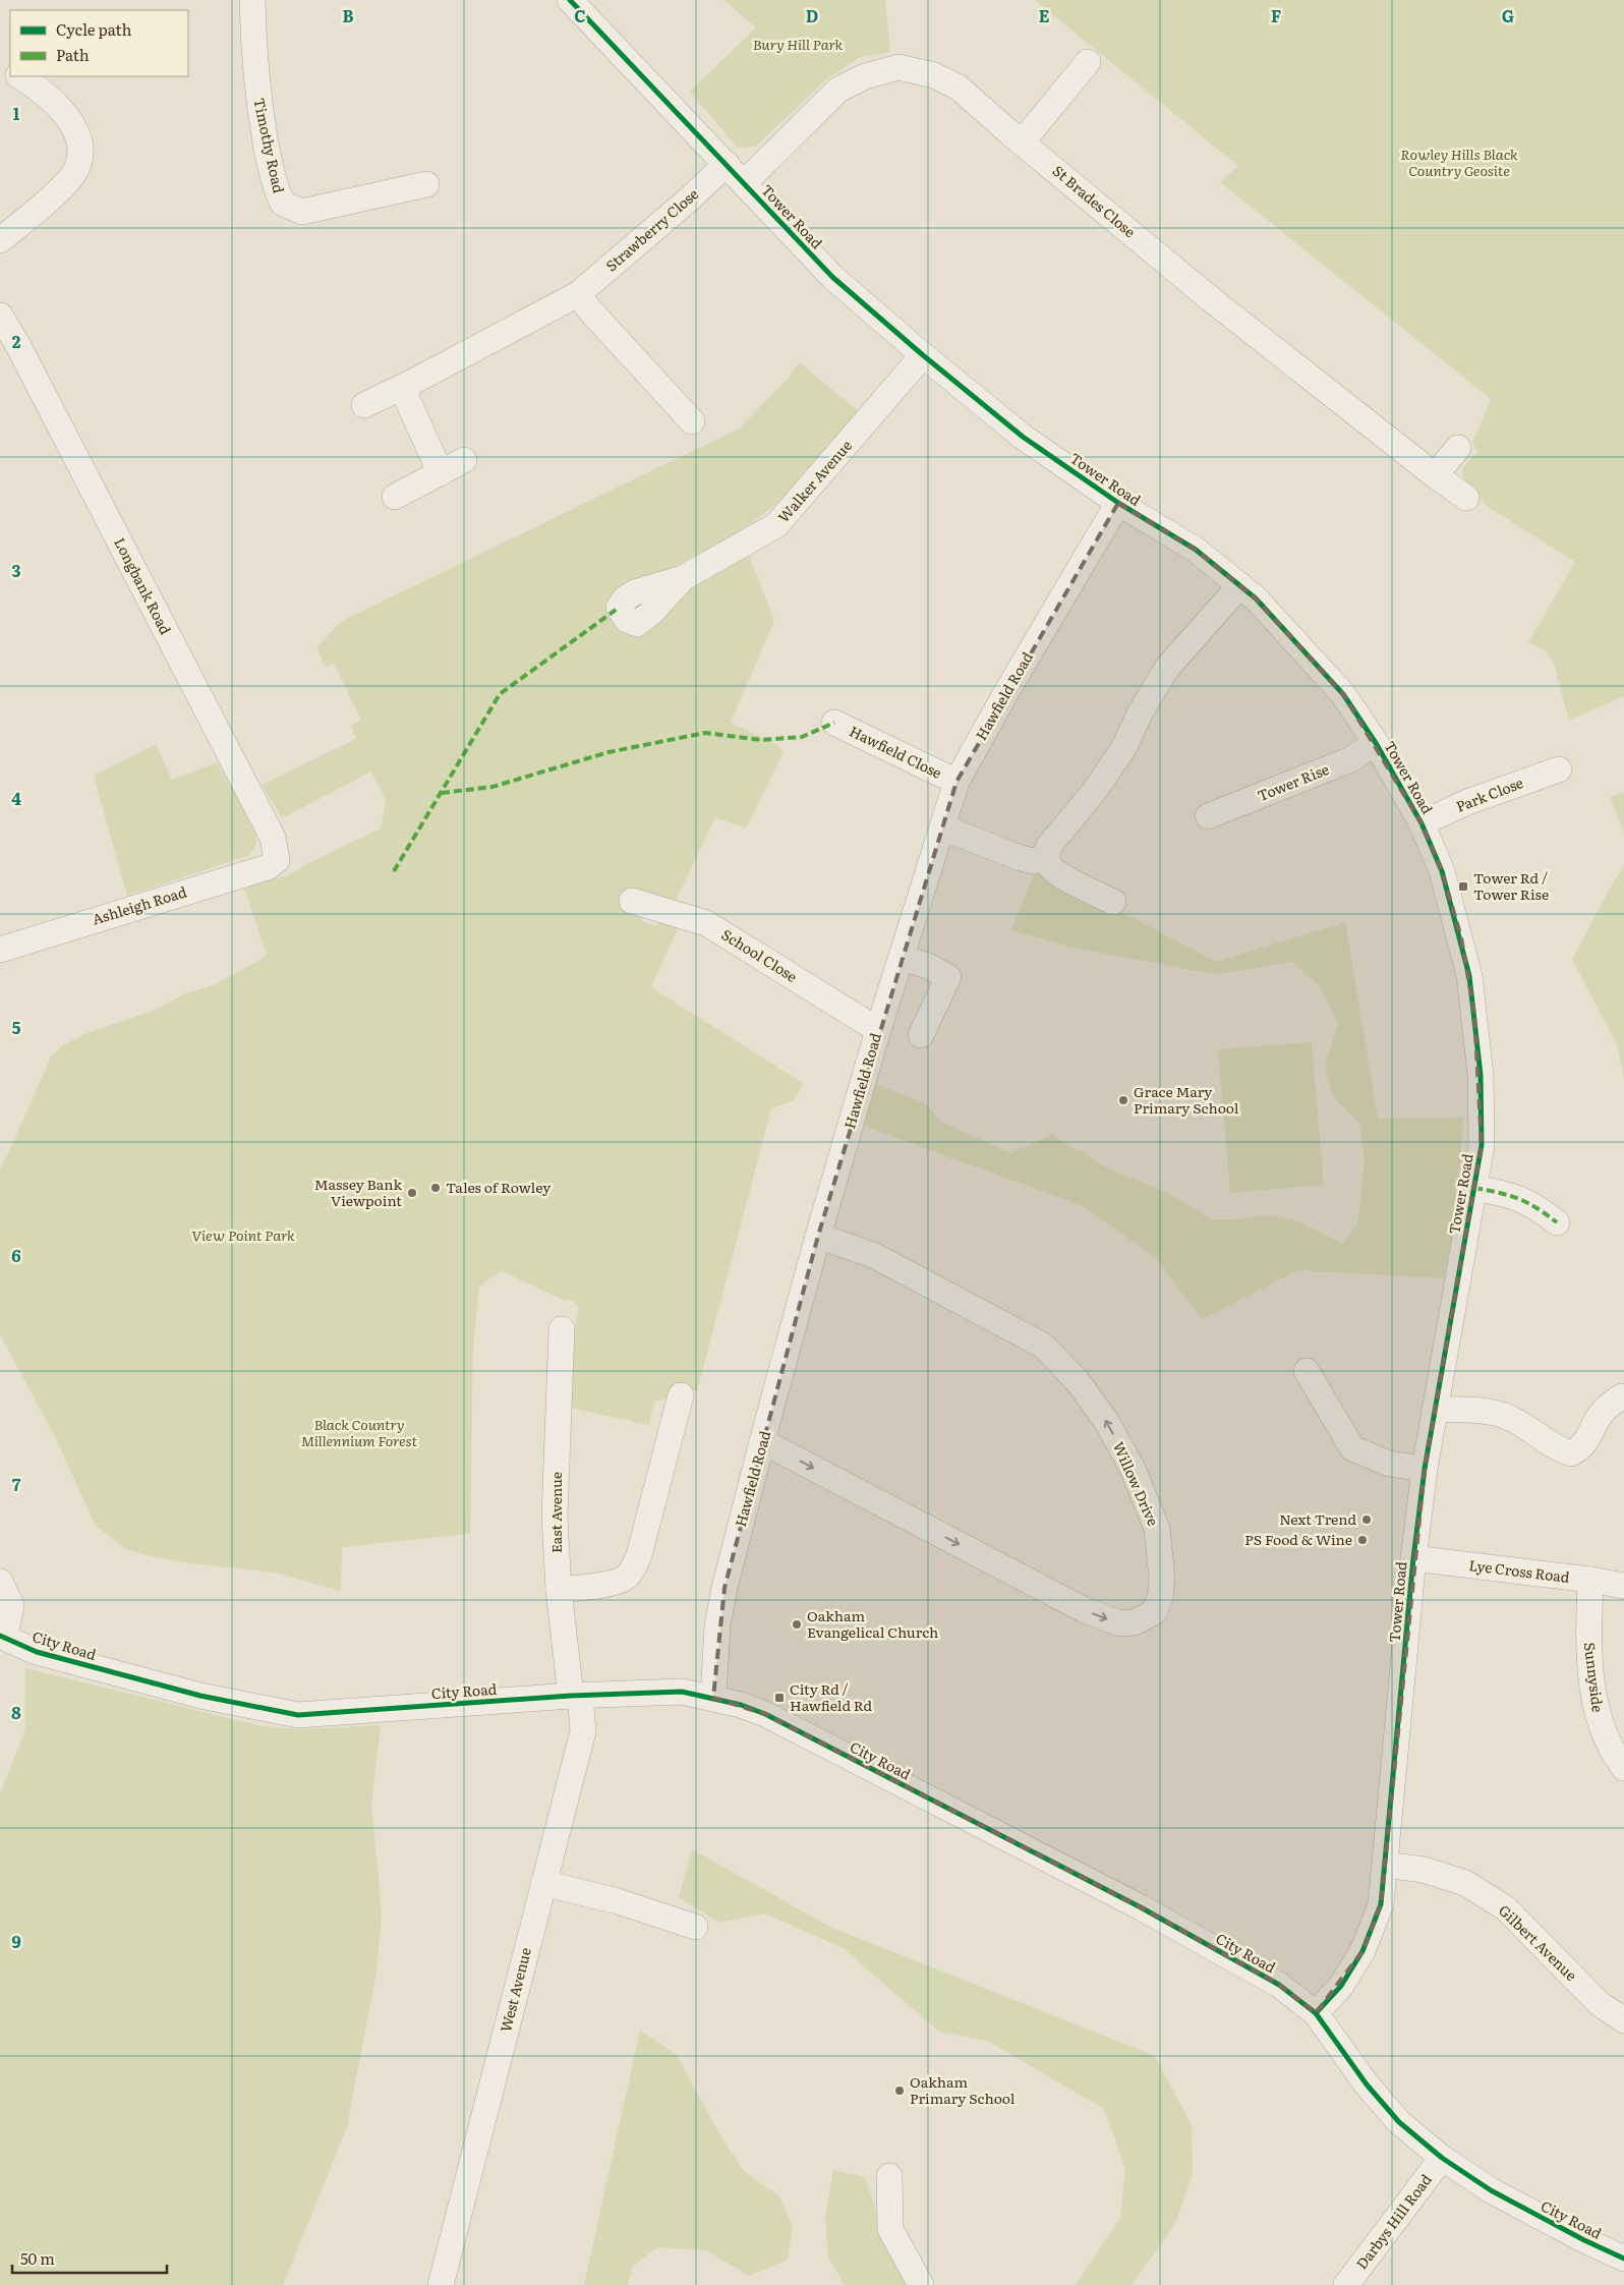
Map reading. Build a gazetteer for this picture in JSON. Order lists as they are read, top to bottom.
{
  "streets": {
    "street": [
      "Timothy Road",
      "St Brades Close",
      "Tower Road",
      "Strawberry Close",
      "Walker Avenue",
      "Longbank Road",
      "Hawfield Road",
      "Hawfield Close",
      "Tower Rise",
      "Park Close",
      "Ashleigh Road",
      "School Close",
      "Willow Drive",
      "East Avenue",
      "Lye Cross Road",
      "City Road",
      "Sunnyside",
      "Gilbert Avenue",
      "West Avenue",
      "Darbys Hill Road"
    ]
  },
  "crossings": [
    ["St Brades Close", "Tower Road"],
    ["Tower Road", "Strawberry Close"],
    ["Tower Road", "Walker Avenue"],
    ["Tower Road", "Hawfield Road"],
    ["Tower Road", "Tower Rise"],
    ["Tower Road", "Park Close"],
    ["Tower Road", "Lye Cross Road"],
    ["Tower Road", "City Road"],
    ["Tower Road", "Gilbert Avenue"],
    ["Longbank Road", "Ashleigh Road"],
    ["Hawfield Road", "Hawfield Close"],
    ["Hawfield Road", "School Close"],
    ["Hawfield Road", "Willow Drive"],
    ["Hawfield Road", "City Road"],
    ["East Avenue", "City Road"],
    ["East Avenue", "West Avenue"],
    ["Lye Cross Road", "Sunnyside"],
    ["City Road", "West Avenue"],
    ["City Road", "Darbys Hill Road"]
  ],
  "parks": [
    "Bury Hill Park",
    "Rowley Hills Black Country Geosite",
    "View Point Park",
    "Black Country Millennium Forest"
  ],
  "places": {
    "transit": ["Tower Rd / Tower Rise", "City Rd / Hawfield Rd"],
    "other": [
      "Grace Mary Primary School",
      "Tales of Rowley",
      "Massey Bank Viewpoint",
      "Next Trend",
      "PS Food & Wine",
      "Oakham Evangelical Church",
      "Oakham Primary School"
    ]
  },
  "legend": ["Cycle path", "Path"],
  "scale_bar": "50 m",
  "grid": {
    "columns": [
      "B",
      "C",
      "D",
      "E",
      "F",
      "G"
    ],
    "rows": [
      "1",
      "2",
      "3",
      "4",
      "5",
      "6",
      "7",
      "8",
      "9"
    ]
  }
}
